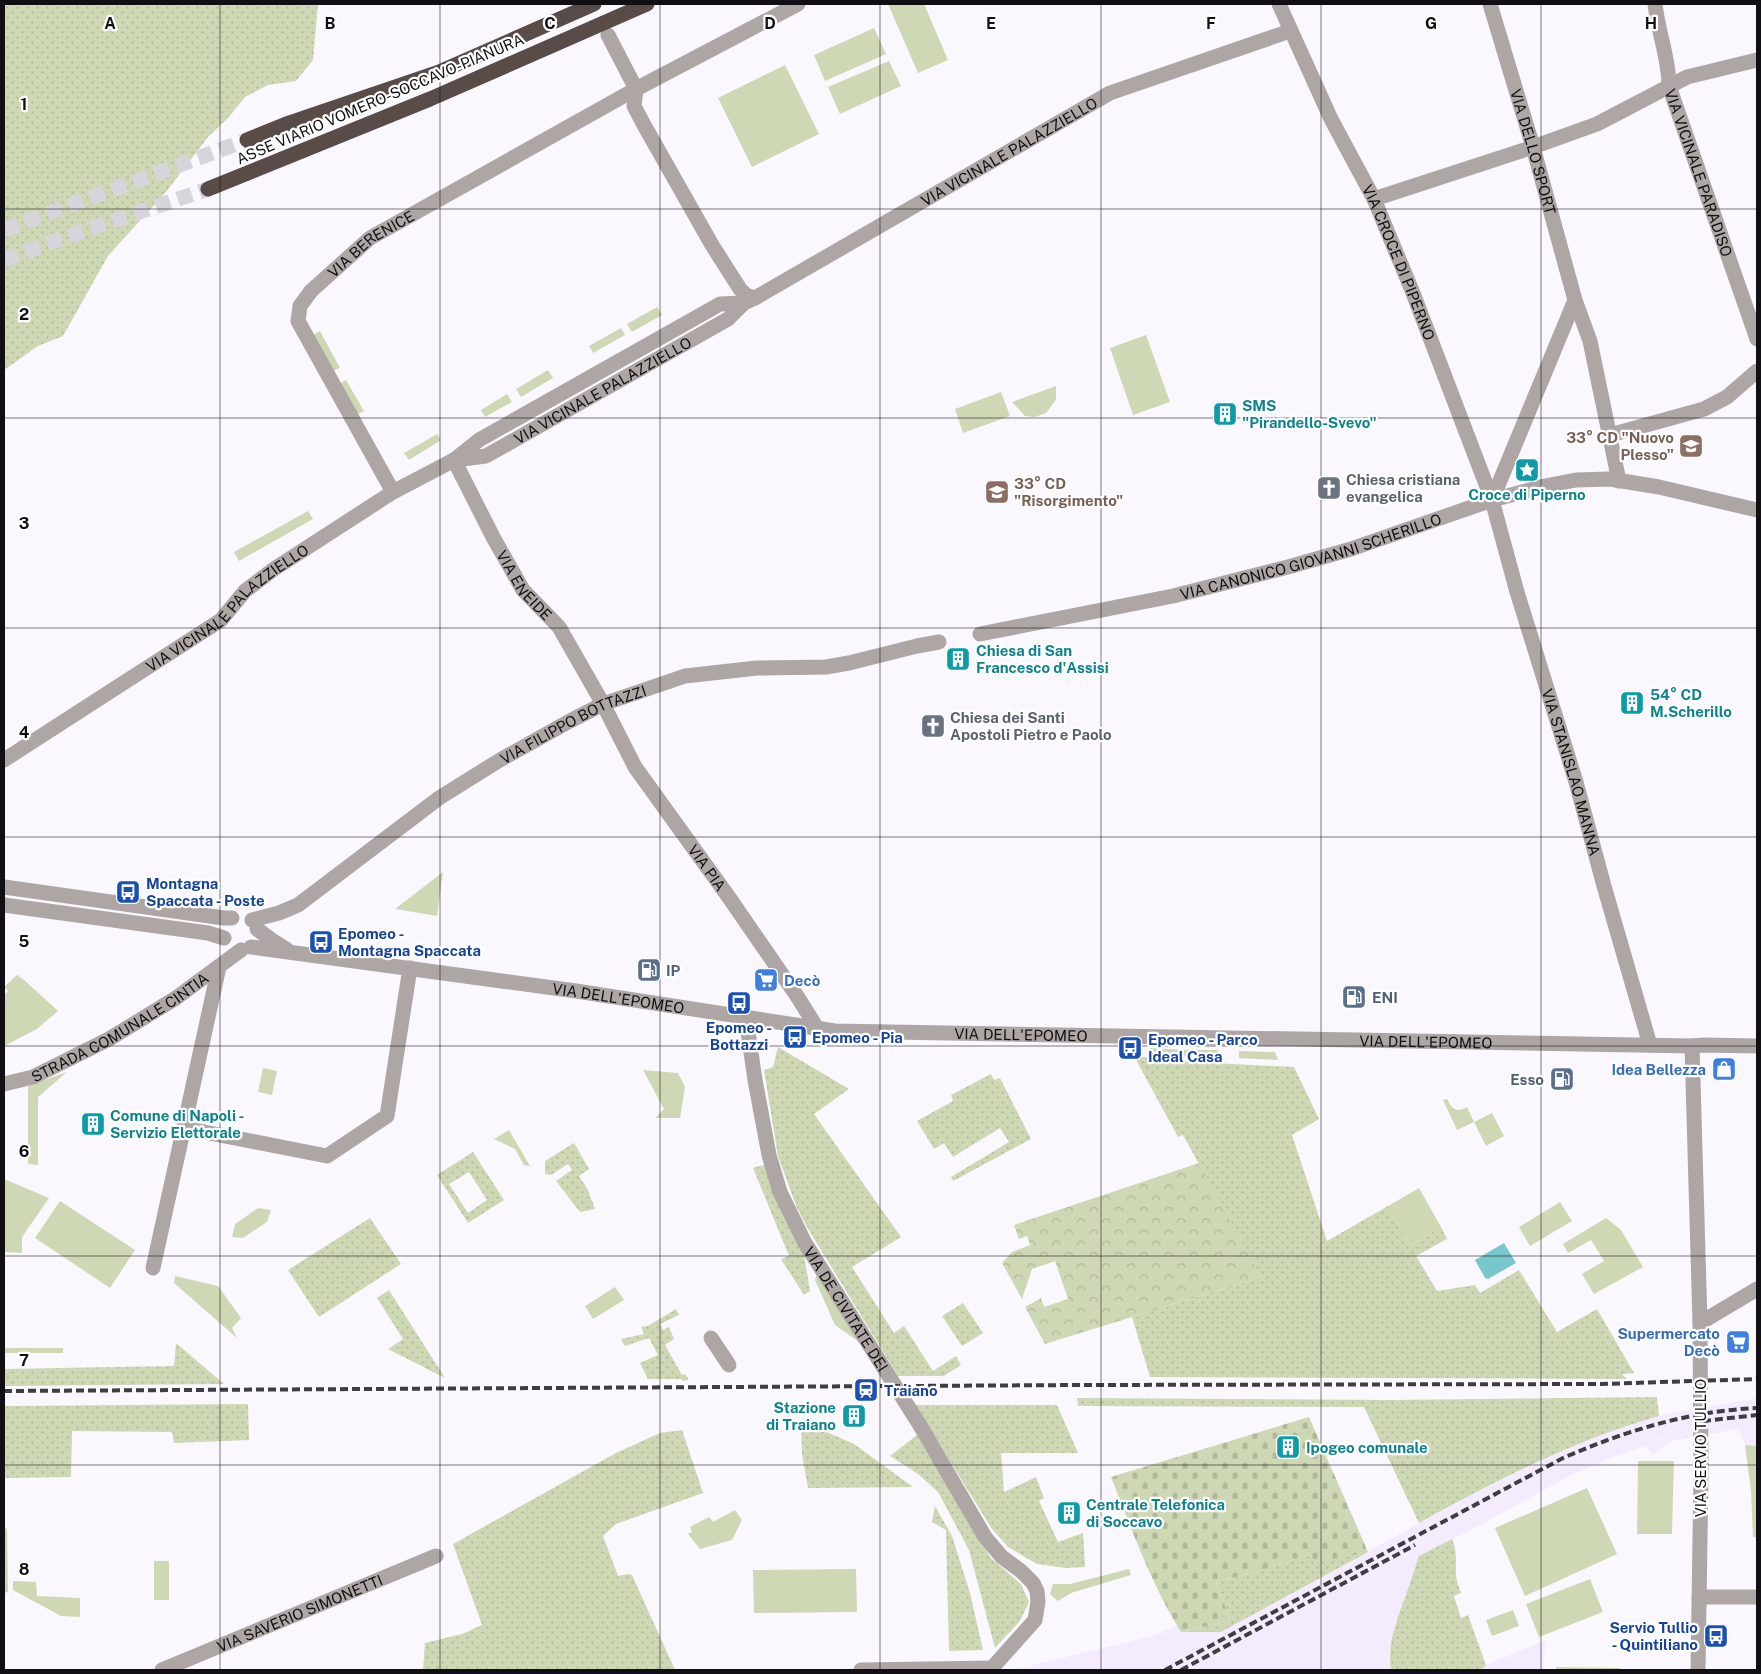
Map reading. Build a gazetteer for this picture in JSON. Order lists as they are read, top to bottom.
{
  "streets": {
    "highway": ["ASSE VIARIO VOMERO-SOCCAVO-PIANURA"],
    "street": [
      "VIA VICINALE PALAZZIELLO",
      "VIA DELLO SPORT",
      "VIA VICINALE PARADISO",
      "VIA BERENICE",
      "VIA CROCE DI PIPERNO",
      "VIA CANONICO GIOVANNI SCHERILLO",
      "VIA ENEIDE",
      "VIA FILIPPO BOTTAZZI",
      "VIA STANISLAO MANNA",
      "VIA PIA",
      "VIA DELL'EPOMEO",
      "STRADA COMUNALE CINTIA",
      "VIA DE CIVITATE DEI",
      "VIA SERVIO TULLIO",
      "VIA SAVERIO SIMONETTI"
    ]
  },
  "crossings": [
    ["VIA VICINALE PALAZZIELLO", "VIA BERENICE"],
    ["VIA VICINALE PALAZZIELLO", "VIA CROCE DI PIPERNO"],
    ["VIA VICINALE PALAZZIELLO", "VIA ENEIDE"],
    ["VIA DELLO SPORT", "VIA CANONICO GIOVANNI SCHERILLO"],
    ["VIA CROCE DI PIPERNO", "VIA CANONICO GIOVANNI SCHERILLO"],
    ["VIA CROCE DI PIPERNO", "VIA STANISLAO MANNA"],
    ["VIA CANONICO GIOVANNI SCHERILLO", "VIA STANISLAO MANNA"],
    ["VIA ENEIDE", "VIA FILIPPO BOTTAZZI"],
    ["VIA ENEIDE", "VIA PIA"],
    ["VIA FILIPPO BOTTAZZI", "VIA PIA"],
    ["VIA FILIPPO BOTTAZZI", "VIA DELL'EPOMEO"],
    ["VIA FILIPPO BOTTAZZI", "STRADA COMUNALE CINTIA"],
    ["VIA STANISLAO MANNA", "VIA DELL'EPOMEO"],
    ["VIA PIA", "VIA DELL'EPOMEO"],
    ["VIA DELL'EPOMEO", "STRADA COMUNALE CINTIA"],
    ["VIA DELL'EPOMEO", "VIA DE CIVITATE DEI"],
    ["VIA DELL'EPOMEO", "VIA SERVIO TULLIO"]
  ],
  "places": {
    "building": [
      "SMS \"Pirandello-Svevo\"",
      "Chiesa di San Francesco d'Assisi",
      "54° CD M.Scherillo",
      "Comune di Napoli - Servizio Elettorale",
      "Stazione di Traiano",
      "Ipogeo comunale",
      "Centrale Telefonica di Soccavo"
    ],
    "school or university": ["33° CD \"Nuovo Plesso\"", "33° CD \"Risorgimento\""],
    "place": ["Croce di Piperno"],
    "church": ["Chiesa cristiana evangelica", "Chiesa dei Santi Apostoli Pietro e Paolo"],
    "bus stop": [
      "Montagna Spaccata - Poste",
      "Epomeo - Montagna Spaccata",
      "Epomeo - Bottazzi",
      "Epomeo - Pia",
      "Epomeo - Parco Ideal Casa",
      "Servio Tullio - Quintiliano"
    ],
    "fuel station": ["IP", "ENI", "Esso"],
    "supermarket": ["Decò", "Supermercato Decò"],
    "shop": ["Idea Bellezza"],
    "station": ["Traiano"]
  },
  "grid": {
    "columns": [
      "A",
      "B",
      "C",
      "D",
      "E",
      "F",
      "G",
      "H"
    ],
    "rows": [
      "1",
      "2",
      "3",
      "4",
      "5",
      "6",
      "7",
      "8"
    ]
  }
}
